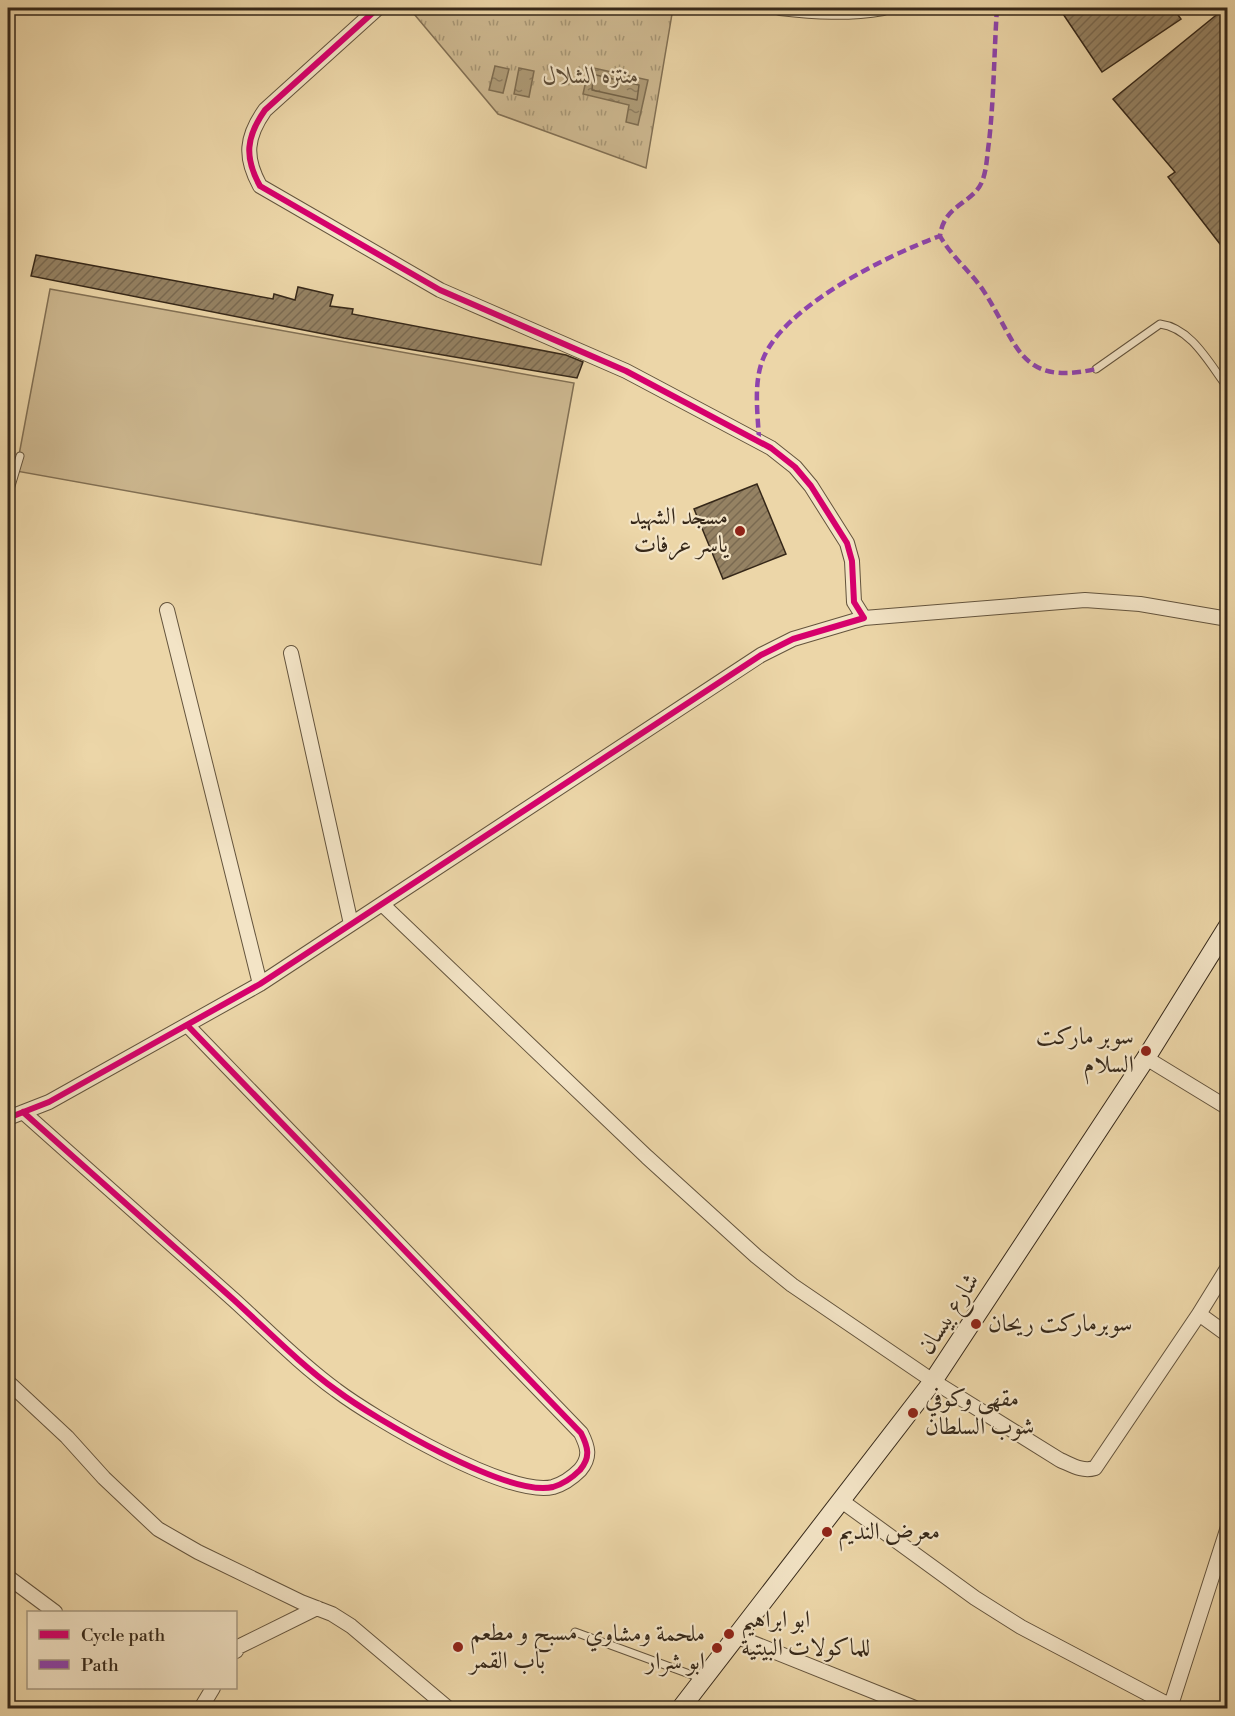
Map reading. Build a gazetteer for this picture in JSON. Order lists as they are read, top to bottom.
{
  "streets": {
    "street": ["شارع بيسان"]
  },
  "parks": ["منتزه الشلال"],
  "places": [
    "مسجد الشهيد ياسر عرفات",
    "سوبر ماركت السلام",
    "سوبرماركت ريحان",
    "مقهى وكوفي شوب السلطان",
    "معرض النديم",
    "ابو ابراهيم للماكولات البيتية",
    "مسبح و مطعم باب القمر",
    "ملحمة ومشاوي ابو شرار"
  ],
  "legend": ["Cycle path", "Path"]
}
